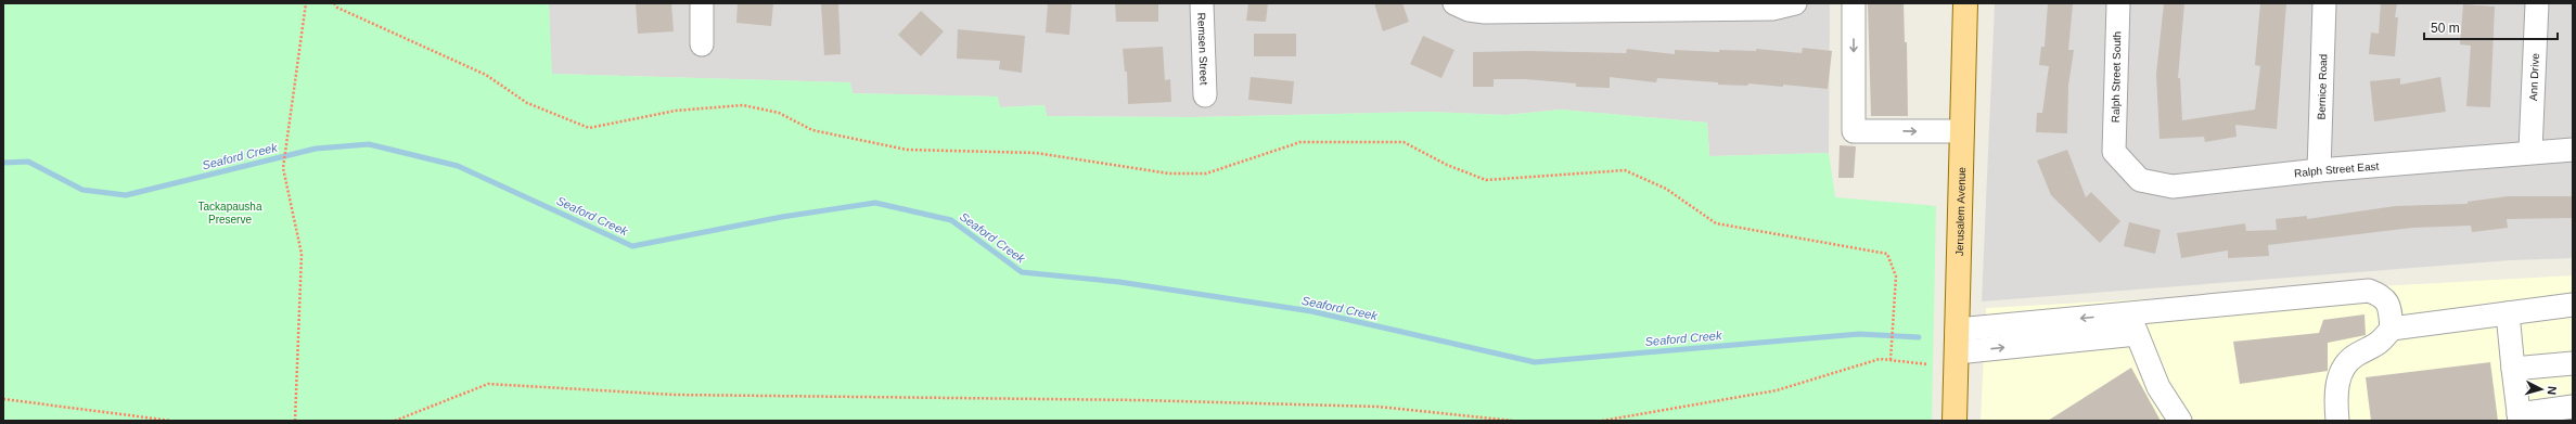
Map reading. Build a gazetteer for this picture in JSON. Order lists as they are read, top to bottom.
{
  "streets": {
    "main road": ["Jerusalem Avenue"],
    "street": [
      "Remsen Street",
      "Ralph Street South",
      "Ann Drive",
      "Bernice Road",
      "Ralph Street East"
    ]
  },
  "crossings": [
    ["Ralph Street South", "Ralph Street East"],
    ["Ann Drive", "Ralph Street East"],
    ["Bernice Road", "Ralph Street East"]
  ],
  "water": ["Seaford Creek"],
  "parks": ["Tackapausha Preserve"],
  "scale_bar": "50 m",
  "north": "right"
}
